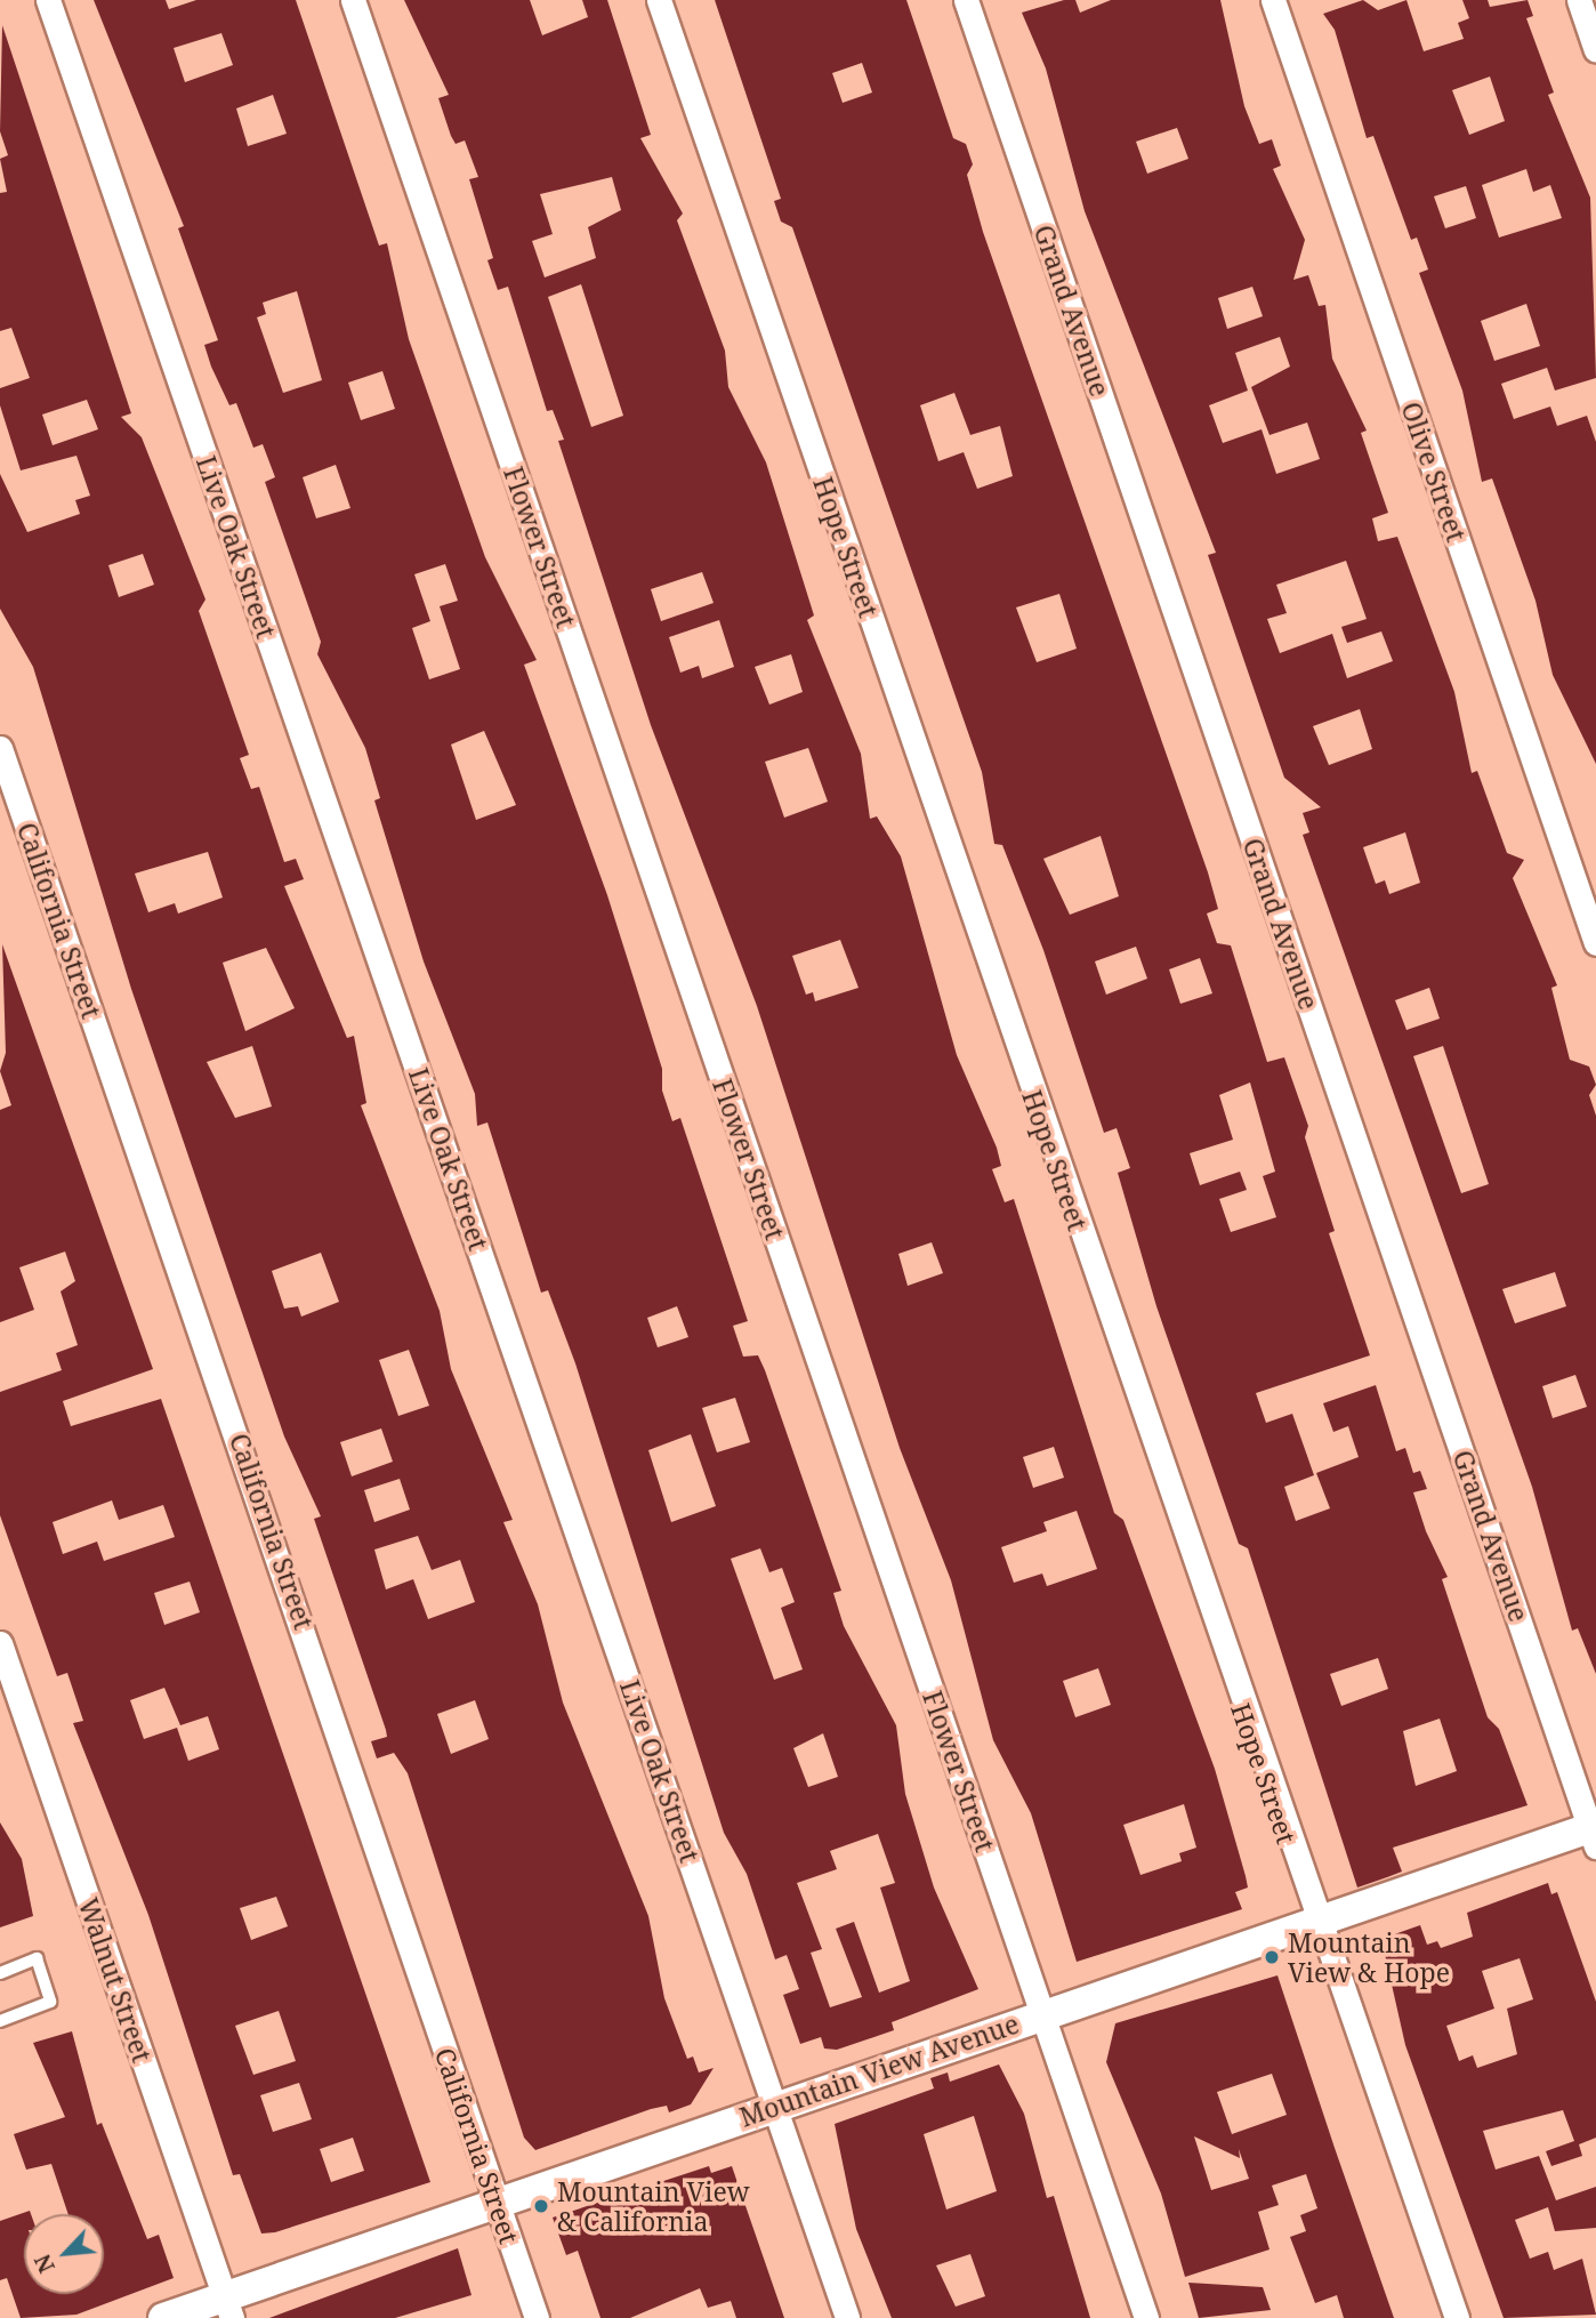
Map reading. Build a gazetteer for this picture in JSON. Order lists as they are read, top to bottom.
{
  "streets": {
    "street": [
      "Grand Avenue",
      "Olive Street",
      "Live Oak Street",
      "Flower Street",
      "Hope Street",
      "California Street",
      "Walnut Street",
      "Mountain View Avenue"
    ]
  },
  "crossings": [
    ["Grand Avenue", "Mountain View Avenue"],
    ["Live Oak Street", "Mountain View Avenue"],
    ["Flower Street", "Mountain View Avenue"],
    ["Hope Street", "Mountain View Avenue"],
    ["California Street", "Mountain View Avenue"],
    ["Walnut Street", "Mountain View Avenue"]
  ],
  "places": ["Mountain View & Hope", "Mountain View & California"],
  "north": "bottom left"
}
